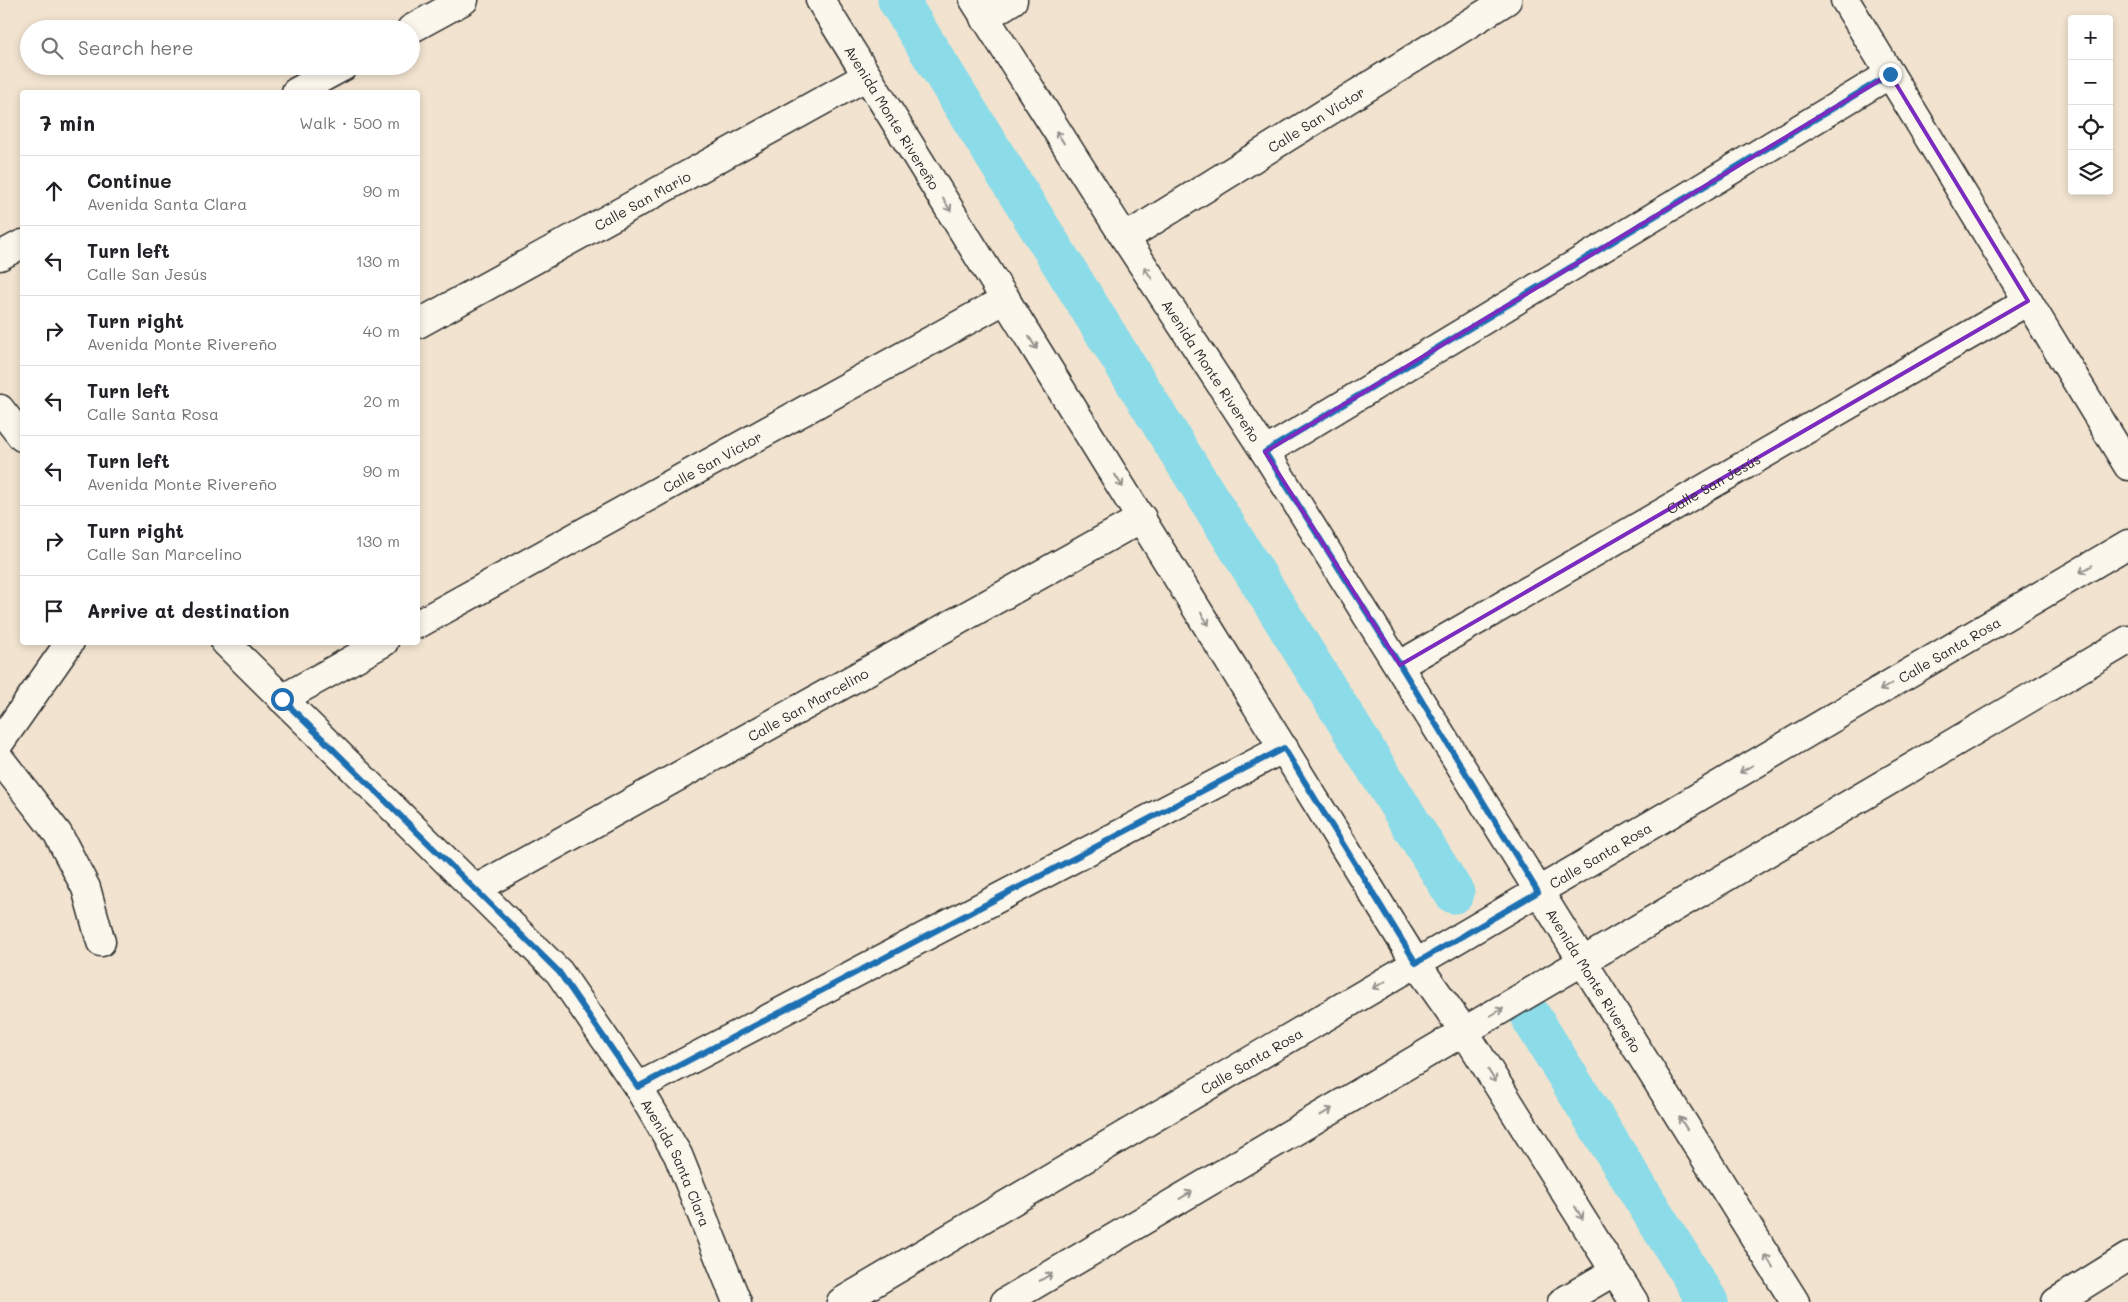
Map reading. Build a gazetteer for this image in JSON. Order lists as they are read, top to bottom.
{
  "streets": {
    "street": [
      "Avenida Monte Rivereño",
      "Calle San Victor",
      "Calle San Mario",
      "Calle San Jesús",
      "Calle Santa Rosa",
      "Calle San Marcelino",
      "Avenida Santa Clara"
    ]
  },
  "crossings": [
    ["Avenida Monte Rivereño", "Calle San Victor"],
    ["Avenida Monte Rivereño", "Calle San Mario"],
    ["Avenida Monte Rivereño", "Calle San Jesús"],
    ["Avenida Monte Rivereño", "Calle Santa Rosa"],
    ["Avenida Monte Rivereño", "Calle San Marcelino"],
    ["Calle San Marcelino", "Avenida Santa Clara"]
  ],
  "page": {
    "map_buttons": ["+", "−"],
    "search": "Search here",
    "heading": ["7 min", "Walk · 500 m"],
    "list": [
      ["Continue", "Avenida Santa Clara", "90 m"],
      ["Turn left", "Calle San Jesús", "130 m"],
      ["Turn right", "Avenida Monte Rivereño", "40 m"],
      ["Turn left", "Calle Santa Rosa", "20 m"],
      ["Turn left", "Avenida Monte Rivereño", "90 m"],
      ["Turn right", "Calle San Marcelino", "130 m"],
      "Arrive at destination"
    ]
  }
}
